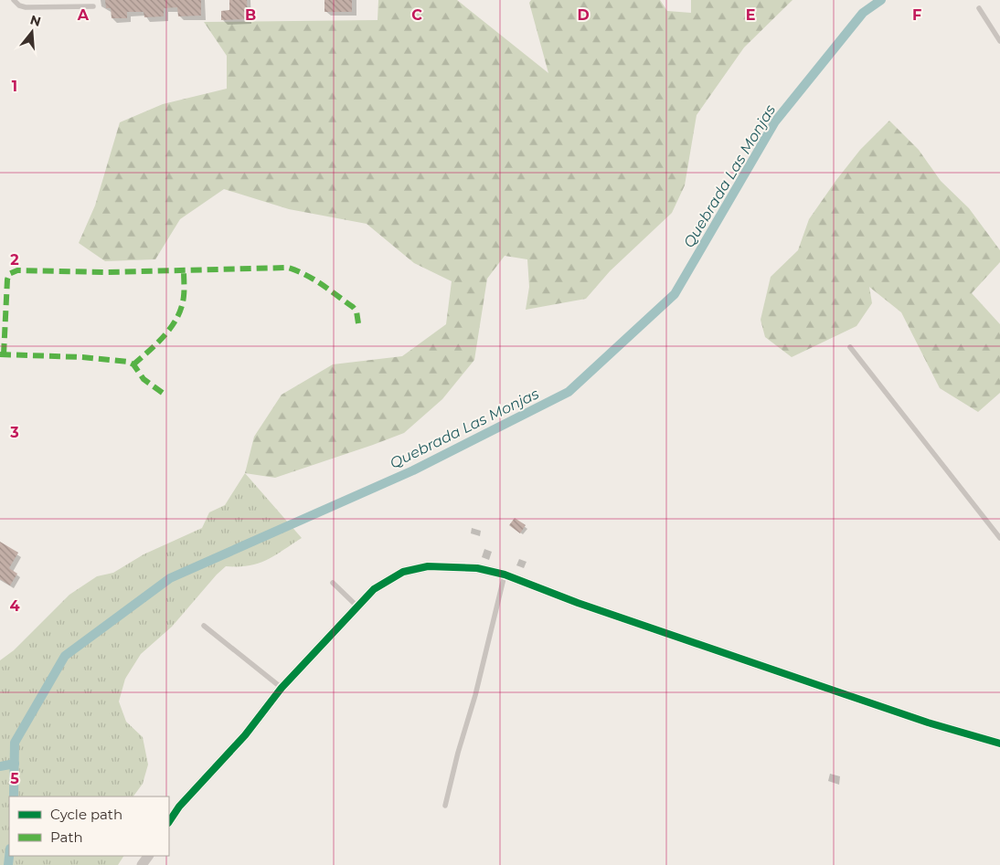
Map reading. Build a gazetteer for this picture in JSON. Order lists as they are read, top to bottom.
{
  "water": ["Quebrada Las Monjas"],
  "legend": ["Cycle path", "Path"],
  "north": "top",
  "grid": {
    "columns": [
      "A",
      "B",
      "C",
      "D",
      "E",
      "F"
    ],
    "rows": [
      "1",
      "2",
      "3",
      "4",
      "5"
    ]
  }
}
